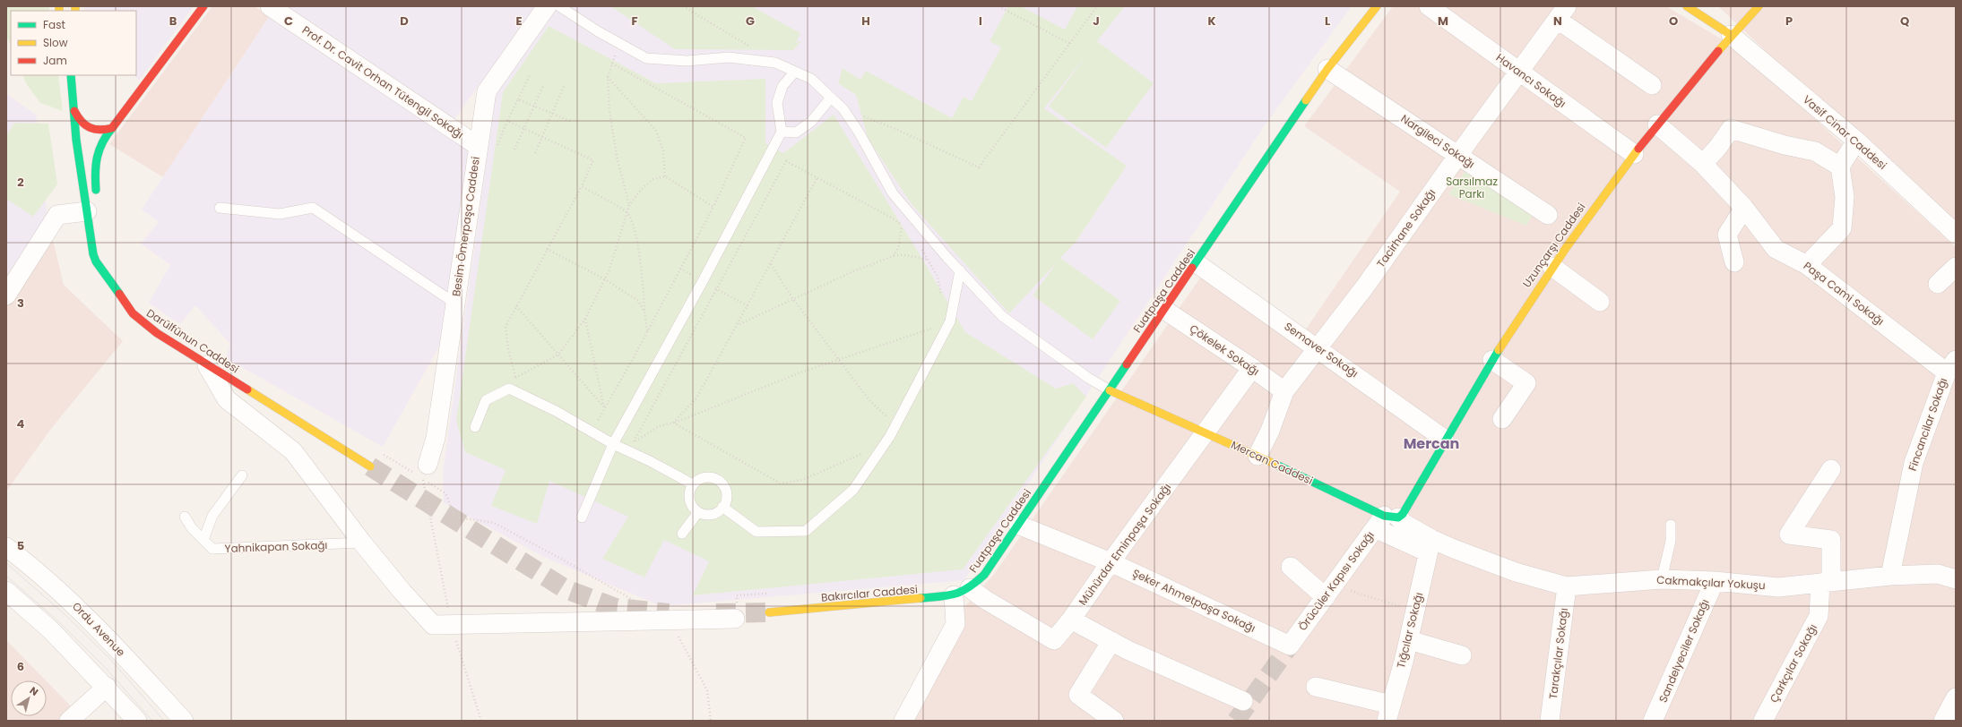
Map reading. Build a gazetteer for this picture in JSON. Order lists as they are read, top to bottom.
{
  "streets": {
    "main road": [
      "Uzunçarşı Caddesi",
      "Fuatpaşa Caddesi",
      "Darülfünun Caddesi",
      "Mercan Caddesi",
      "Bakırcılar Caddesi"
    ],
    "street": [
      "Havancı Sokağı",
      "Prof. Dr. Cavit Orhan Tütengil Sokağı",
      "Vasif Cinar Caddesi",
      "Nargileci Sokağı",
      "Besim Ömerpaşa Caddesi",
      "Tacirhane Sokağı",
      "Paşa Cami Sokağı",
      "Çökelek Sokağı",
      "Semaver Sokağı",
      "Fincancilar Sokağı",
      "Mühürdar Eminpaşa Sokağı",
      "Örücüler Kapısı Sokağı",
      "Cakmakçılar Yokuşu",
      "Şeker Ahmetpaşa Sokağı",
      "Ordu Avenue",
      "Tığcılar Sokağı",
      "Sandelyeciler Sokağı",
      "Tarakçılar Sokağı",
      "Çarkçılar Sokağı"
    ],
    "lane": ["Yahnikapan Sokağı"]
  },
  "crossings": [
    ["Havancı Sokağı", "Tacirhane Sokağı"],
    ["Havancı Sokağı", "Uzunçarşı Caddesi"],
    ["Prof. Dr. Cavit Orhan Tütengil Sokağı", "Besim Ömerpaşa Caddesi"],
    ["Vasif Cinar Caddesi", "Uzunçarşı Caddesi"],
    ["Nargileci Sokağı", "Tacirhane Sokağı"],
    ["Nargileci Sokağı", "Fuatpaşa Caddesi"],
    ["Tacirhane Sokağı", "Çökelek Sokağı"],
    ["Tacirhane Sokağı", "Semaver Sokağı"],
    ["Tacirhane Sokağı", "Mercan Caddesi"],
    ["Uzunçarşı Caddesi", "Paşa Cami Sokağı"],
    ["Uzunçarşı Caddesi", "Semaver Sokağı"],
    ["Uzunçarşı Caddesi", "Mercan Caddesi"],
    ["Uzunçarşı Caddesi", "Örücüler Kapısı Sokağı"],
    ["Fuatpaşa Caddesi", "Çökelek Sokağı"],
    ["Fuatpaşa Caddesi", "Semaver Sokağı"],
    ["Fuatpaşa Caddesi", "Mercan Caddesi"],
    ["Fuatpaşa Caddesi", "Mühürdar Eminpaşa Sokağı"],
    ["Fuatpaşa Caddesi", "Bakırcılar Caddesi"],
    ["Fuatpaşa Caddesi", "Şeker Ahmetpaşa Sokağı"],
    ["Paşa Cami Sokağı", "Fincancilar Sokağı"],
    ["Çökelek Sokağı", "Mühürdar Eminpaşa Sokağı"],
    ["Fincancilar Sokağı", "Cakmakçılar Yokuşu"],
    ["Mercan Caddesi", "Mühürdar Eminpaşa Sokağı"],
    ["Mercan Caddesi", "Örücüler Kapısı Sokağı"],
    ["Mercan Caddesi", "Cakmakçılar Yokuşu"],
    ["Mercan Caddesi", "Tığcılar Sokağı"],
    ["Mühürdar Eminpaşa Sokağı", "Bakırcılar Caddesi"],
    ["Mühürdar Eminpaşa Sokağı", "Şeker Ahmetpaşa Sokağı"],
    ["Örücüler Kapısı Sokağı", "Şeker Ahmetpaşa Sokağı"],
    ["Cakmakçılar Yokuşu", "Tığcılar Sokağı"],
    ["Cakmakçılar Yokuşu", "Sandelyeciler Sokağı"],
    ["Cakmakçılar Yokuşu", "Tarakçılar Sokağı"],
    ["Cakmakçılar Yokuşu", "Çarkçılar Sokağı"]
  ],
  "districts": ["Mercan"],
  "parks": ["Sarsılmaz Parkı"],
  "legend": ["Fast", "Slow", "Jam"],
  "north": "top right",
  "grid": {
    "columns": [
      "B",
      "C",
      "D",
      "E",
      "F",
      "G",
      "H",
      "I",
      "J",
      "K",
      "L",
      "M",
      "N",
      "O",
      "P",
      "Q"
    ],
    "rows": [
      "2",
      "3",
      "4",
      "5",
      "6"
    ]
  }
}
